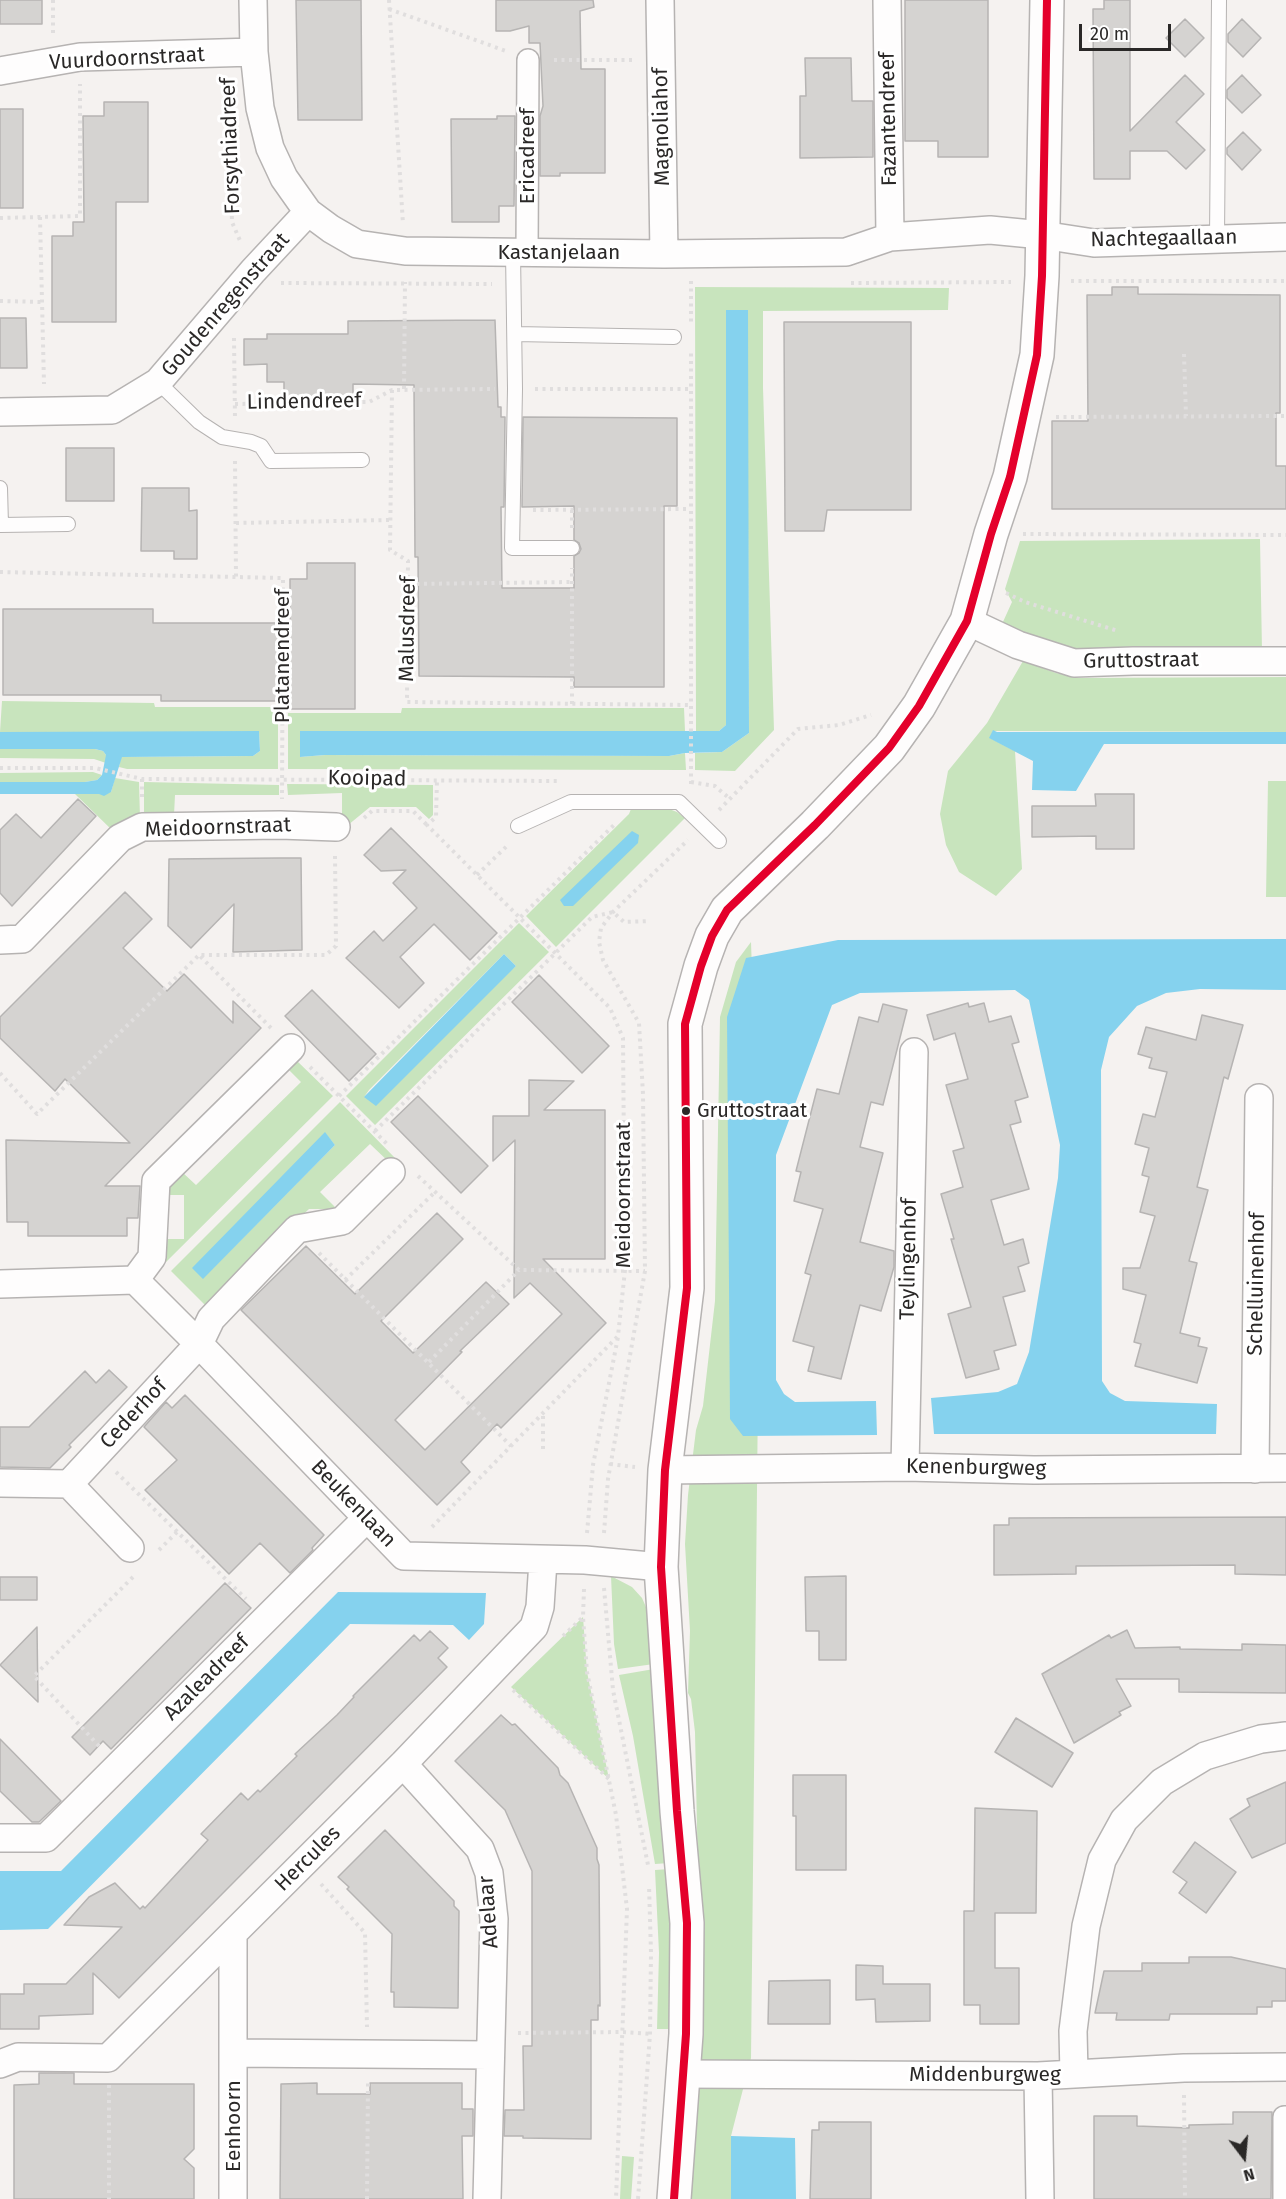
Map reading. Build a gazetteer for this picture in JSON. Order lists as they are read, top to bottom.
{
  "streets": {
    "street": [
      "Vuurdoornstraat",
      "Fazantendreef",
      "Magnoliahof",
      "Ericadreef",
      "Nachtegaallaan",
      "Kastanjelaan",
      "Goudenregenstraat",
      "Gruttostraat",
      "Meidoornstraat",
      "Teylingenhof",
      "Schelluinenhof",
      "Cederhof",
      "Kenenburgweg",
      "Beukenlaan",
      "Azaleadreef",
      "Hercules",
      "Adelaar",
      "Middenburgweg",
      "Eenhoorn"
    ],
    "path": [
      "Forsythiadreef",
      "Lindendreef",
      "Malusdreef",
      "Platanendreef",
      "Kooipad"
    ]
  },
  "crossings": [
    ["Vuurdoornstraat", "Kastanjelaan"],
    ["Fazantendreef", "Kastanjelaan"],
    ["Magnoliahof", "Kastanjelaan"],
    ["Forsythiadreef", "Goudenregenstraat"],
    ["Ericadreef", "Kastanjelaan"],
    ["Nachtegaallaan", "Kastanjelaan"],
    ["Kastanjelaan", "Goudenregenstraat"],
    ["Lindendreef", "Malusdreef"],
    ["Platanendreef", "Kooipad"],
    ["Meidoornstraat", "Beukenlaan"],
    ["Teylingenhof", "Kenenburgweg"],
    ["Schelluinenhof", "Kenenburgweg"],
    ["Cederhof", "Beukenlaan"],
    ["Beukenlaan", "Azaleadreef"],
    ["Beukenlaan", "Hercules"],
    ["Hercules", "Adelaar"],
    ["Hercules", "Eenhoorn"]
  ],
  "places": ["Gruttostraat"],
  "scale_bar": "20 m",
  "north": "bottom"
}
